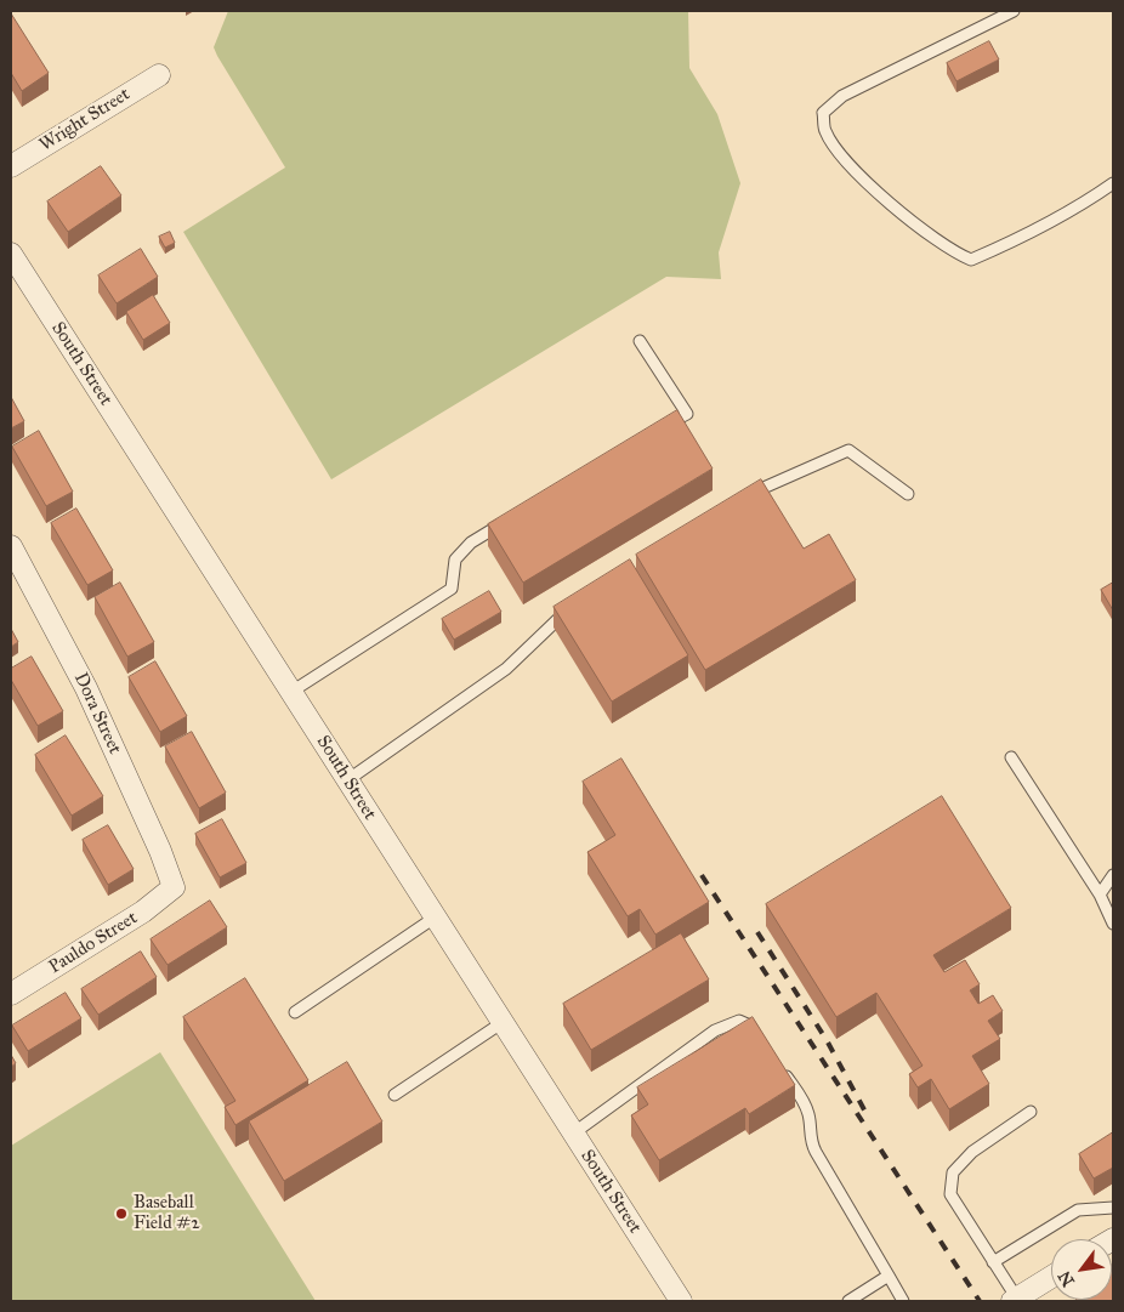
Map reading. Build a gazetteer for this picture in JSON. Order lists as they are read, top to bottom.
{
  "streets": {
    "street": [
      "Wright Street",
      "South Street",
      "Dora Street",
      "Pauldo Street"
    ]
  },
  "crossings": [
    ["Dora Street", "Pauldo Street"]
  ],
  "places": ["Baseball Field #2"],
  "north": "bottom left"
}
